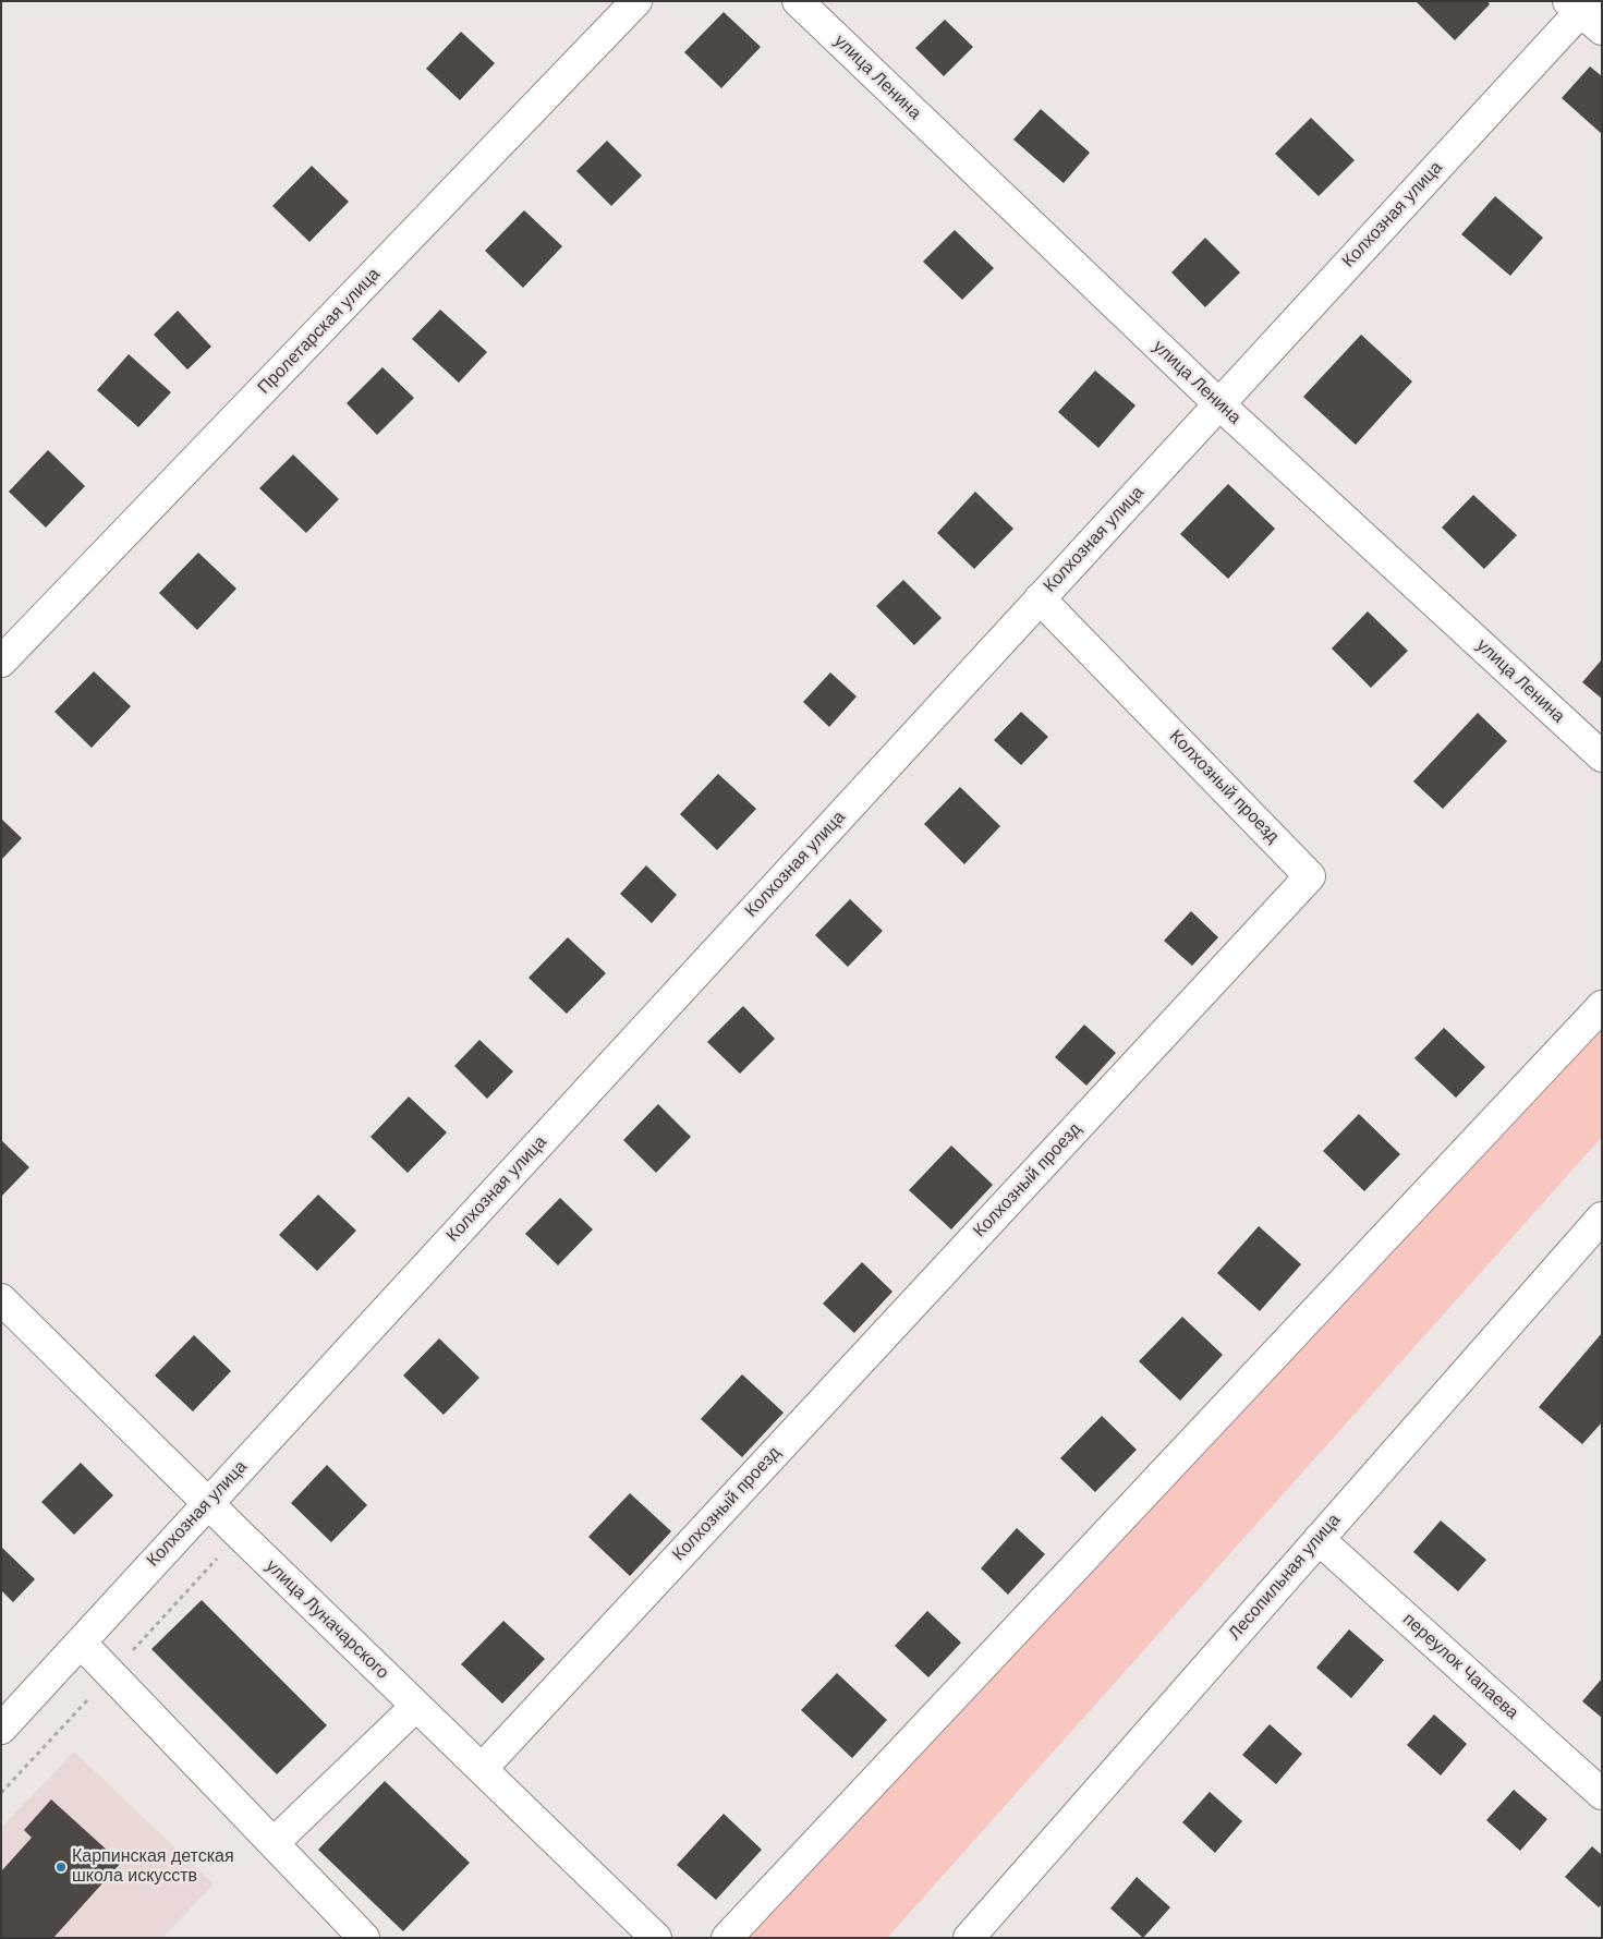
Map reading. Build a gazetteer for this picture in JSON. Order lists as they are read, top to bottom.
{
  "streets": {
    "street": [
      "улица Ленина",
      "Колхозная улица",
      "Пролетарская улица",
      "Колхозный проезд",
      "Лесопильная улица",
      "улица Луначарского",
      "переулок Чапаева"
    ]
  },
  "crossings": [
    ["улица Ленина", "Колхозная улица"],
    ["Колхозная улица", "Колхозный проезд"],
    ["Колхозная улица", "улица Луначарского"],
    ["Колхозный проезд", "улица Луначарского"],
    ["Лесопильная улица", "переулок Чапаева"]
  ],
  "places": ["Карпинская детская школа искусств"]
}
